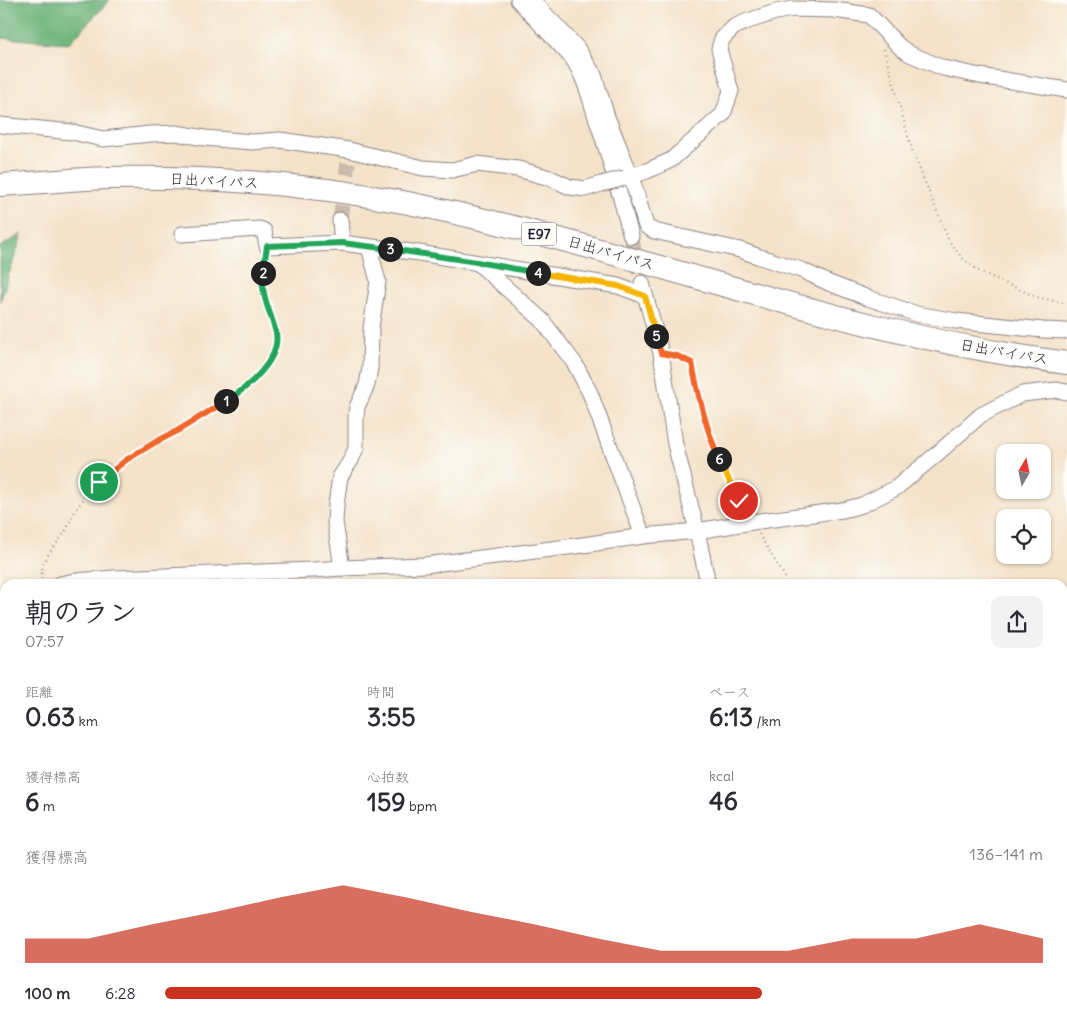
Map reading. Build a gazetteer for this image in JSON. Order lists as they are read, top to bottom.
{
  "streets": {
    "highway": ["日出バイパス", "E97"]
  },
  "north": "top",
  "page": {
    "pins": [
      "3",
      "2",
      "4",
      "5",
      "1",
      "6"
    ],
    "heading": ["朝のラン", "07:57"],
    "stats": [
      ["距離", "0.63 km"],
      ["時間", "3:55"],
      ["ペース", "6:13 /km"],
      ["獲得標高", "6 m"],
      ["心拍数", "159 bpm"],
      ["kcal", "46"]
    ],
    "chart": ["獲得標高", "136–141 m"],
    "list": [
      {
        "name": "100 m",
        "note": "6:28"
      }
    ]
  }
}
